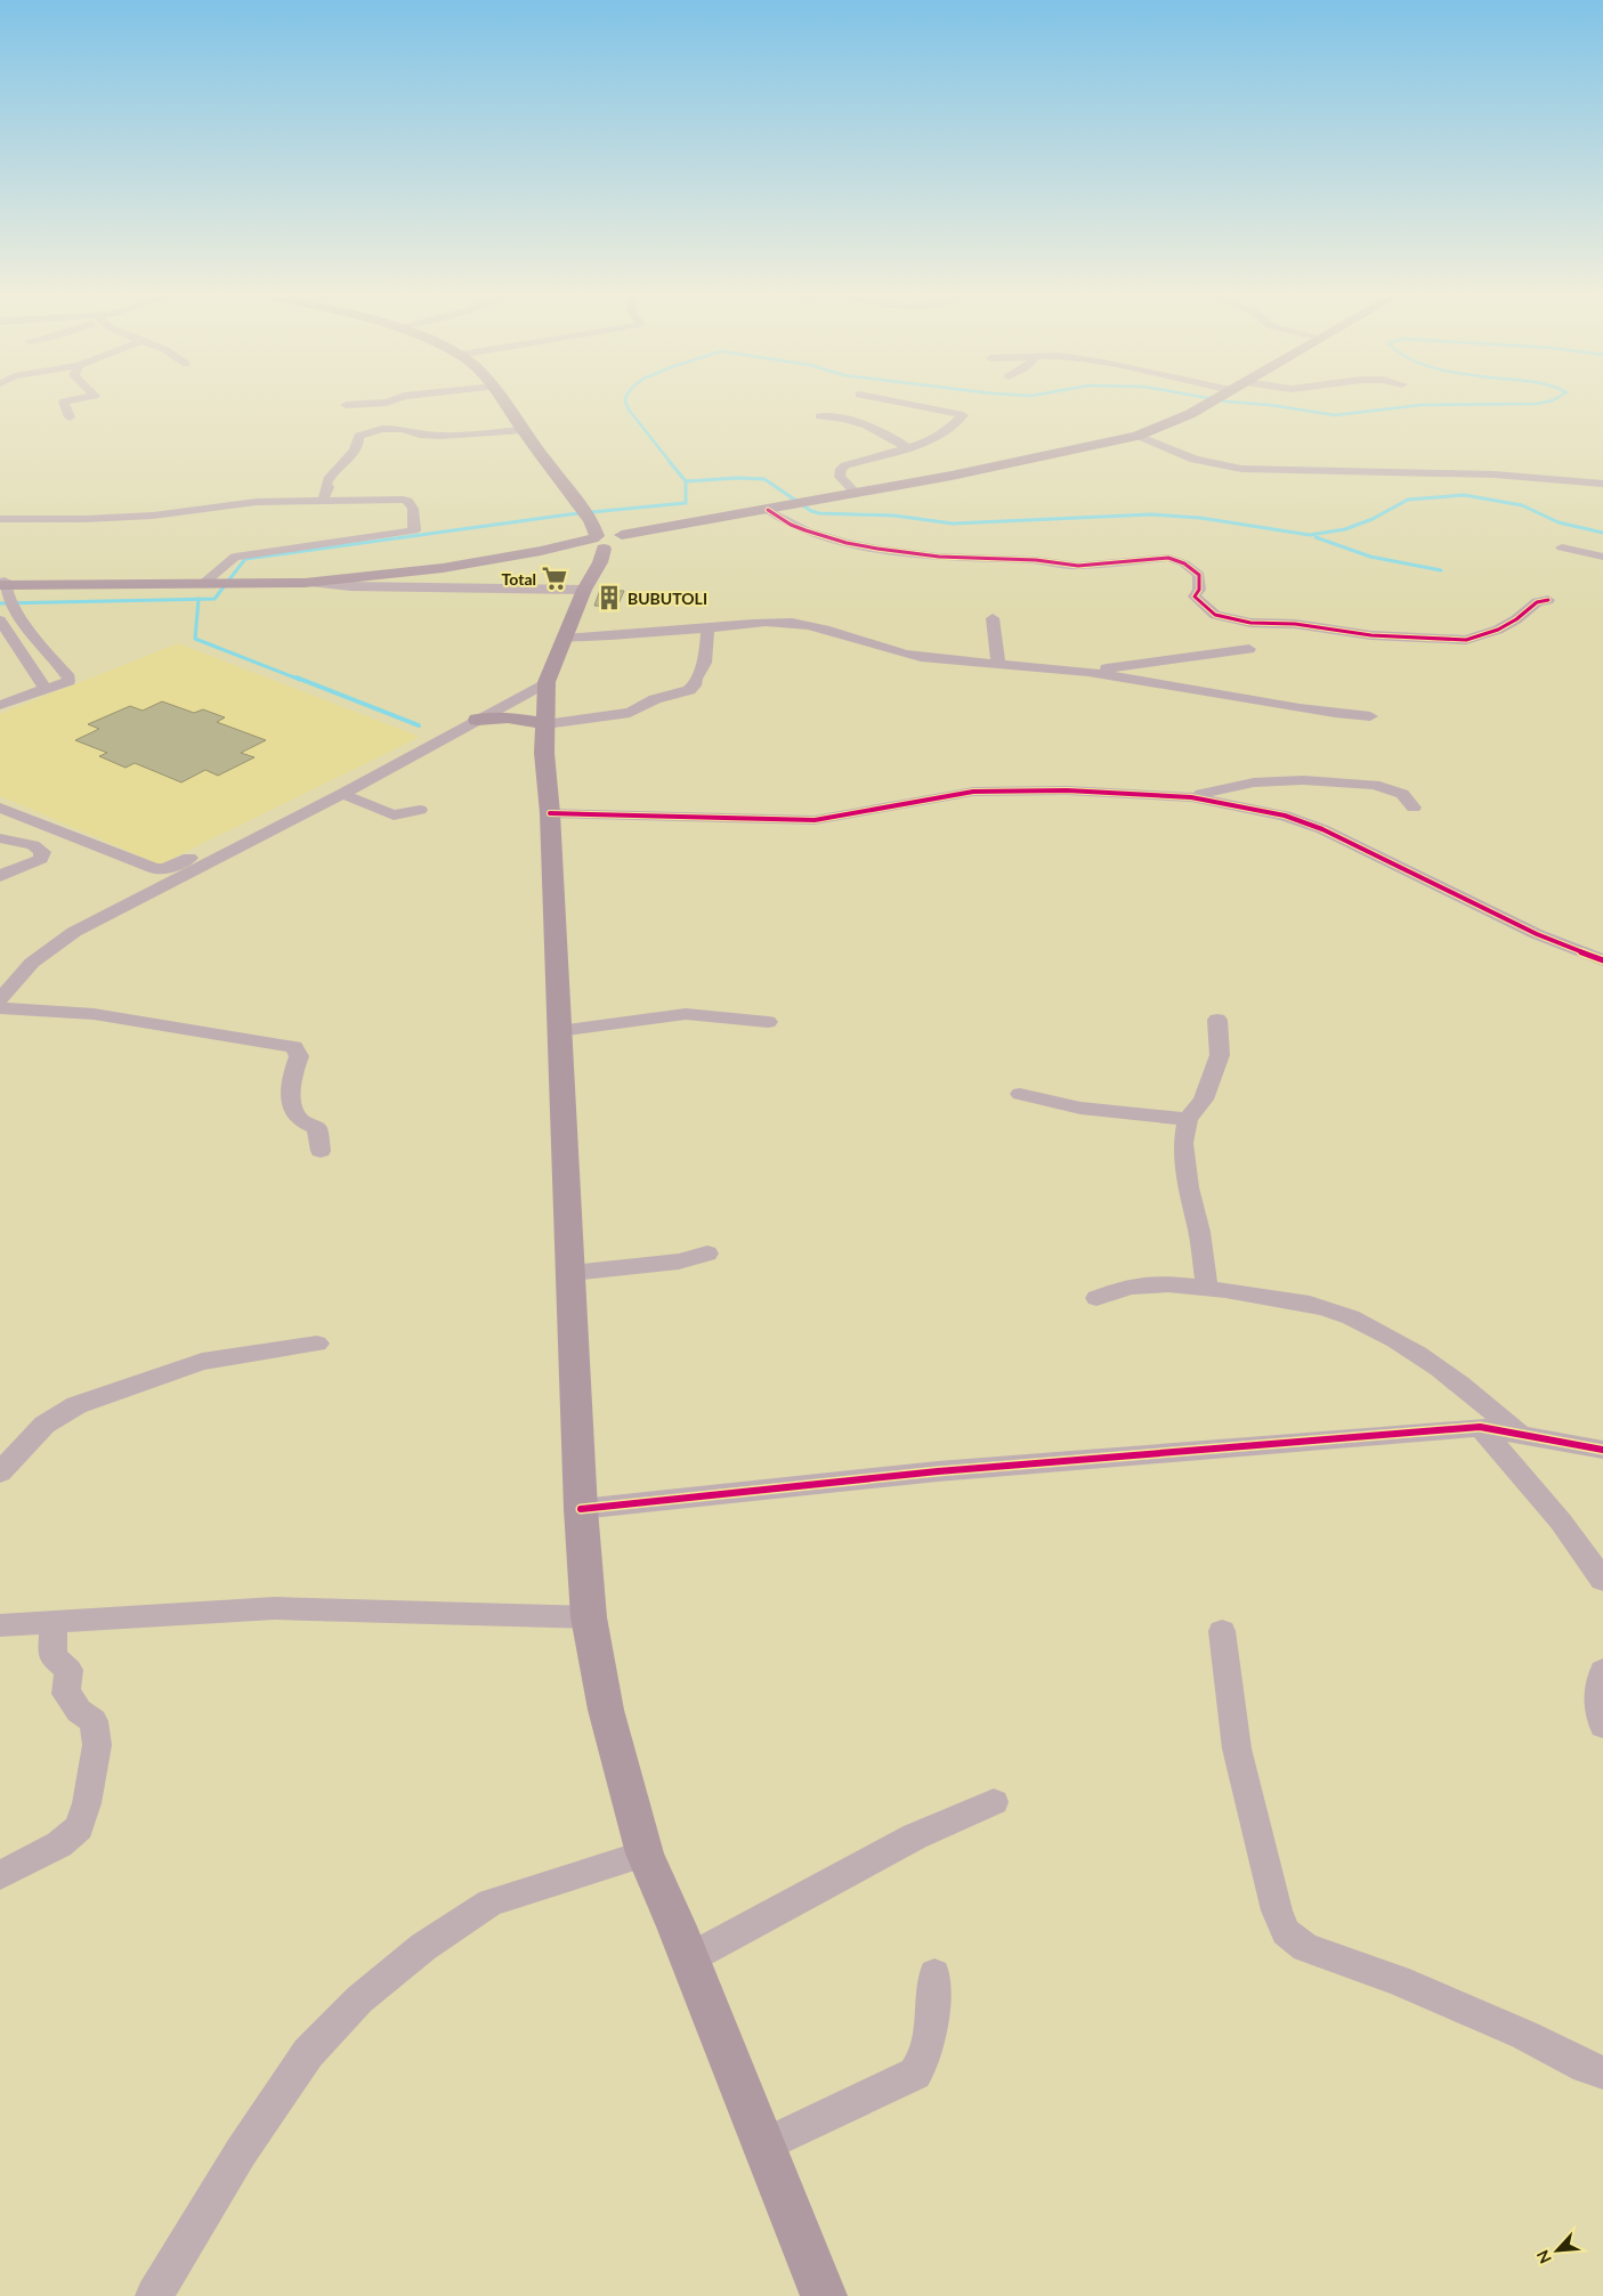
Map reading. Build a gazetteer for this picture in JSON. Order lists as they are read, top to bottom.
{
  "places": {
    "supermarket": ["Total"],
    "building": ["BUBUTOLI"]
  },
  "north": "bottom left"
}
